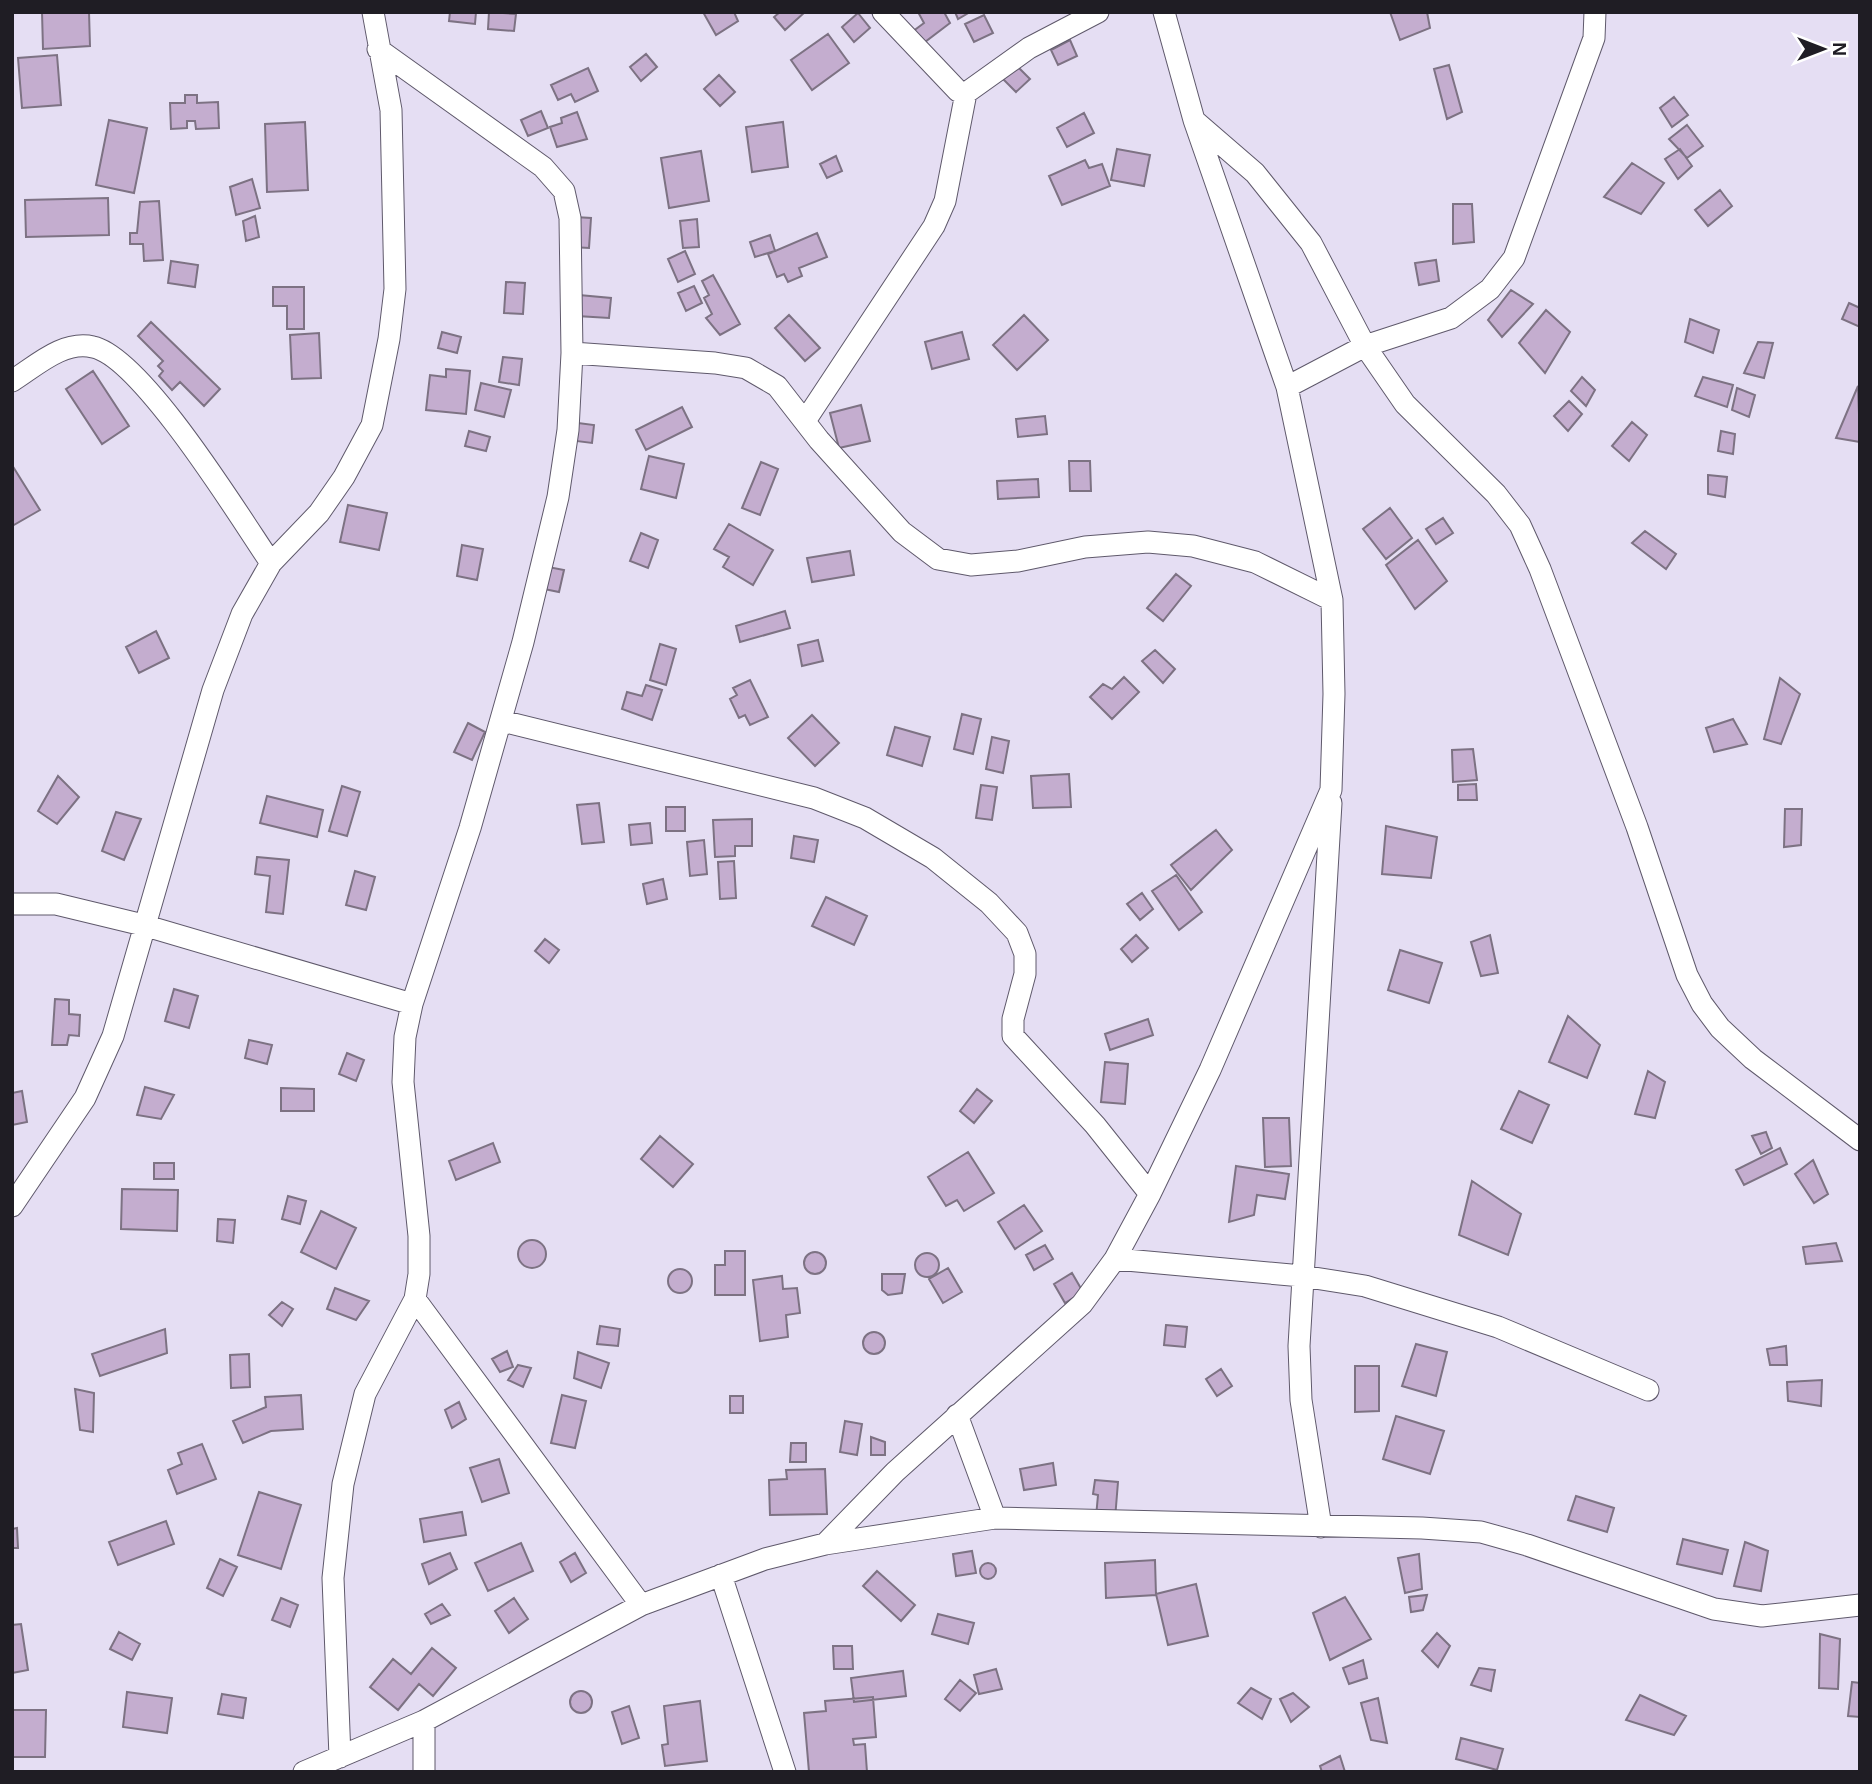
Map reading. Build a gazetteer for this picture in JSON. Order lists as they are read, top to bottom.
{
  "north": "right"
}
